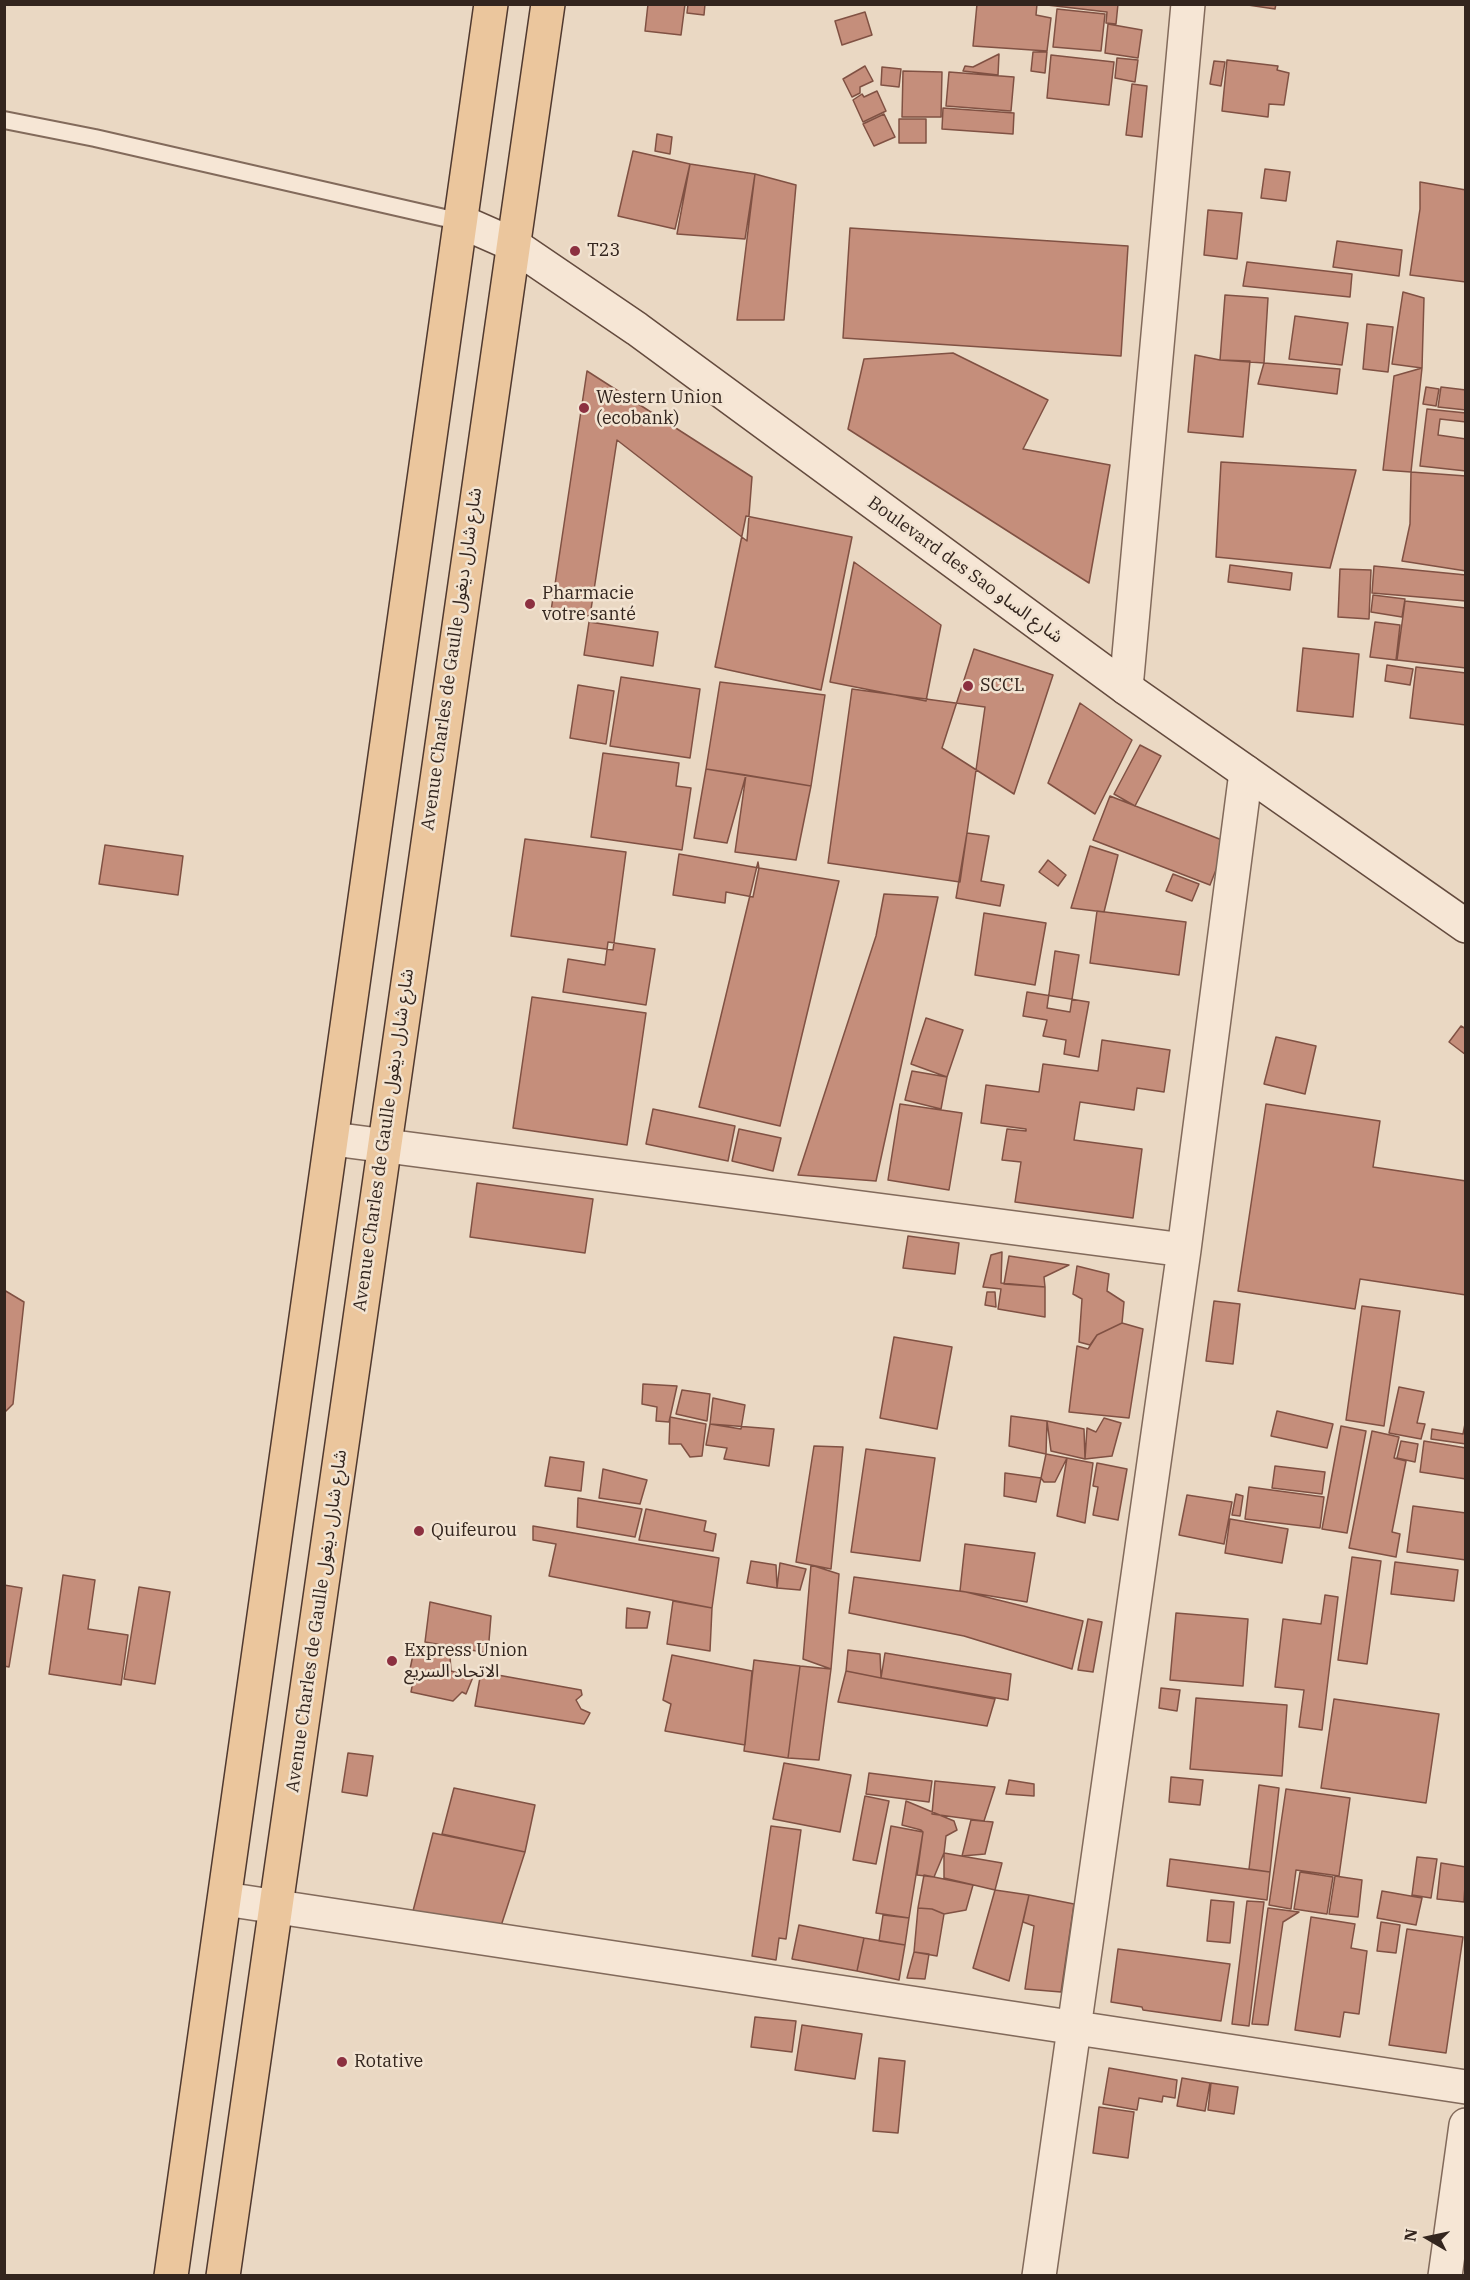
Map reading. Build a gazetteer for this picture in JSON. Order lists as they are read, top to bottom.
{
  "streets": {
    "main road": ["Avenue Charles de Gaulle شارع شارل ديغول"],
    "street": ["Boulevard des Sao شارع الساو"]
  },
  "crossings": [
    ["Boulevard des Sao شارع الساو", "Avenue Charles de Gaulle شارع شارل ديغول"]
  ],
  "places": [
    "T23",
    "Western Union (ecobank)",
    "Pharmacie votre santé",
    "SCCL",
    "Quifeurou",
    "Express Union الاتحاد السريع",
    "Rotative"
  ],
  "north": "left"
}
